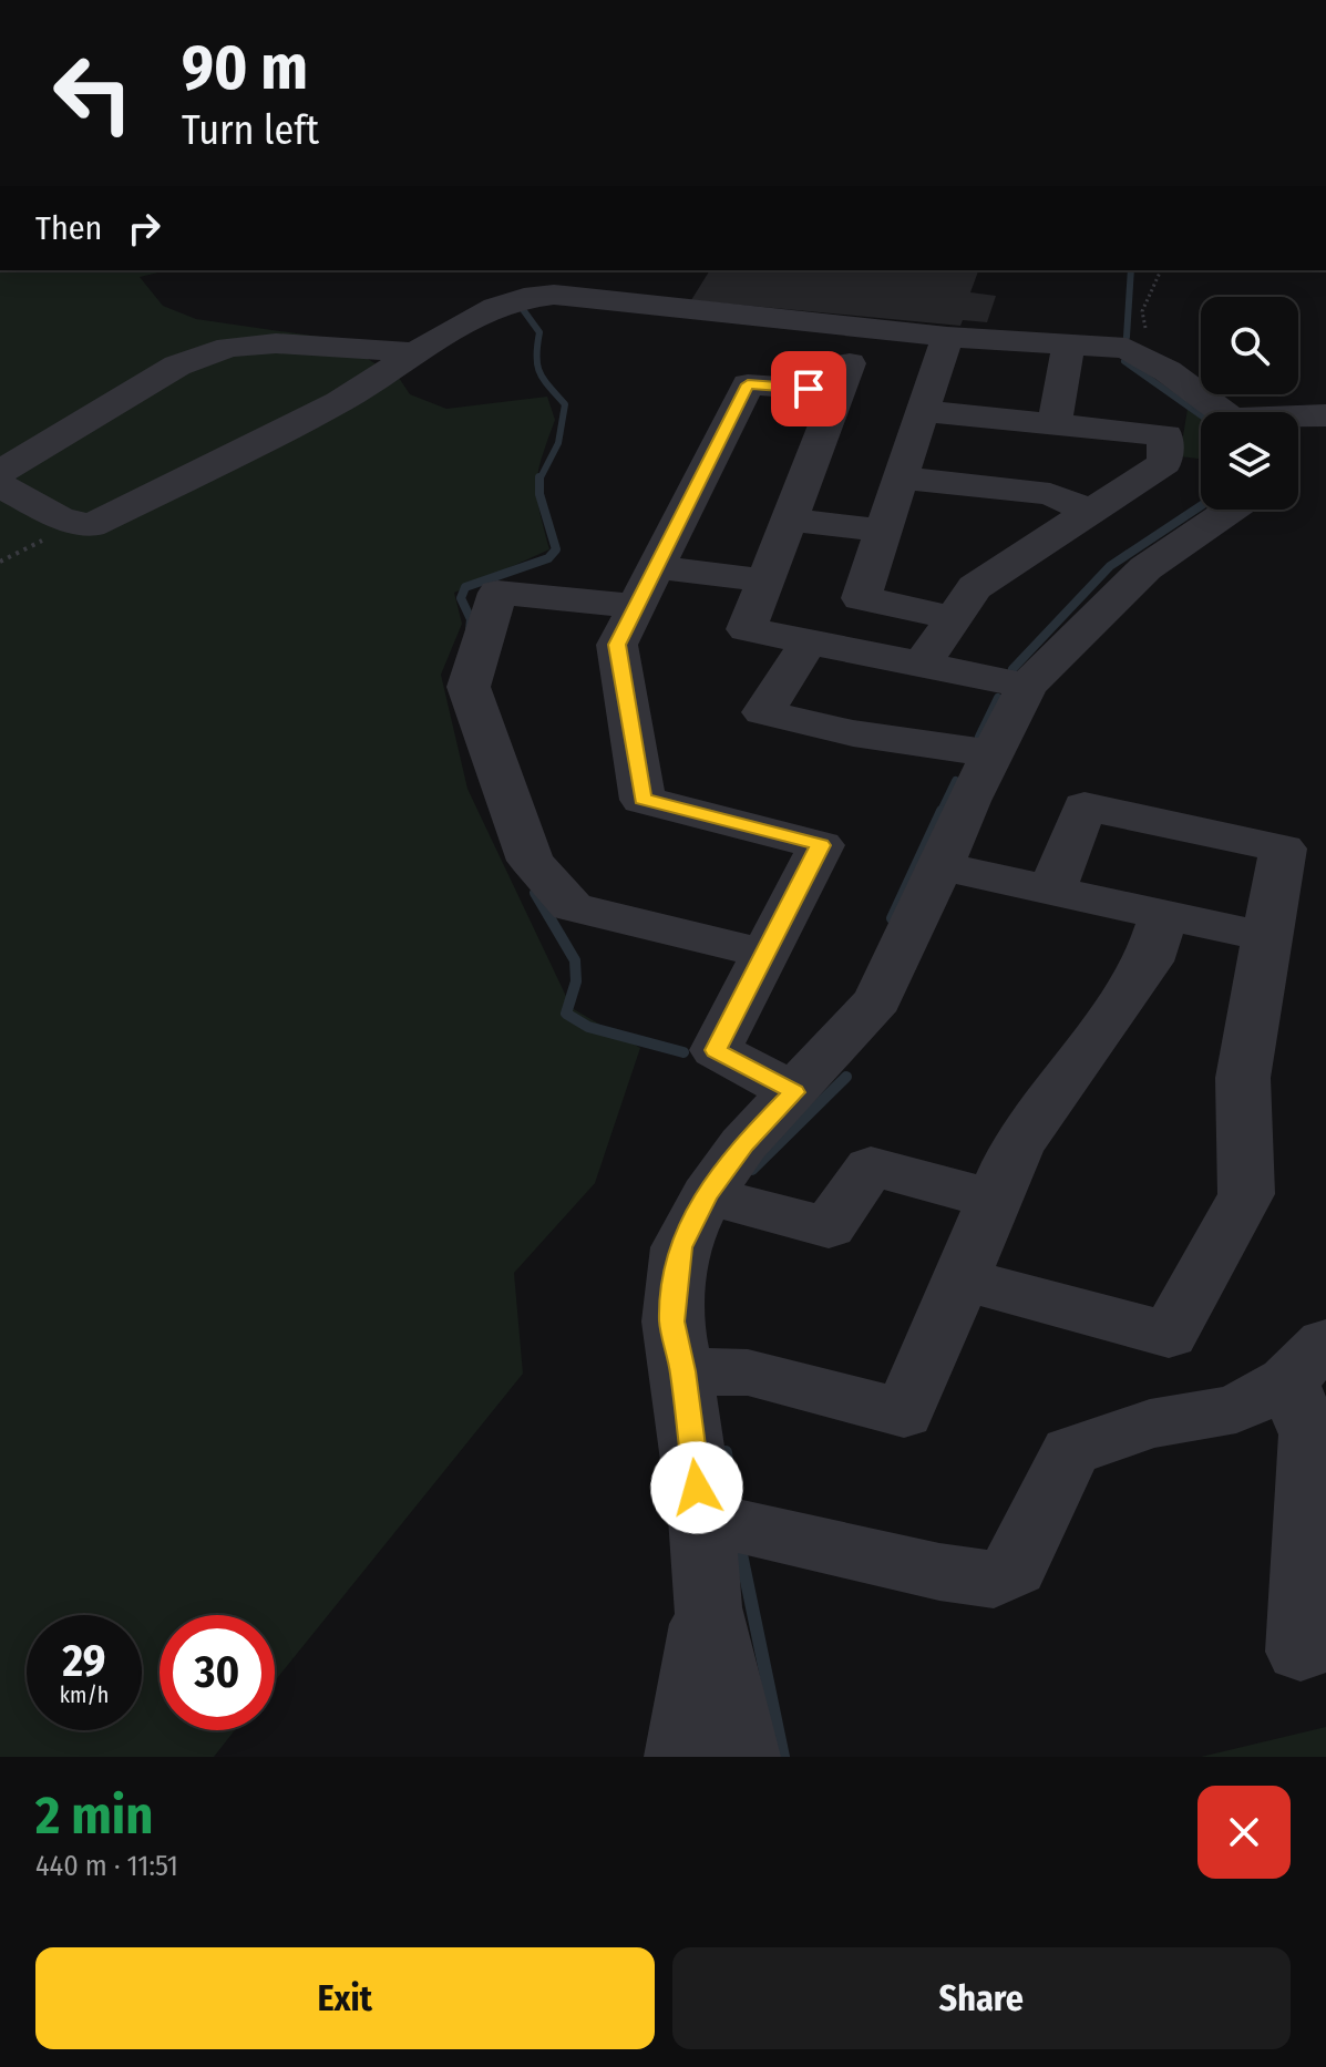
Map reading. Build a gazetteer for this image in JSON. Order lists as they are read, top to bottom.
{
  "page": {
    "turn": ["90 m", "Turn left"],
    "then": "Then",
    "speed": "29 km/h",
    "limit": "30",
    "heading": ["2 min", "440 m · 11:51"],
    "buttons": ["Exit", "Share"]
  }
}
